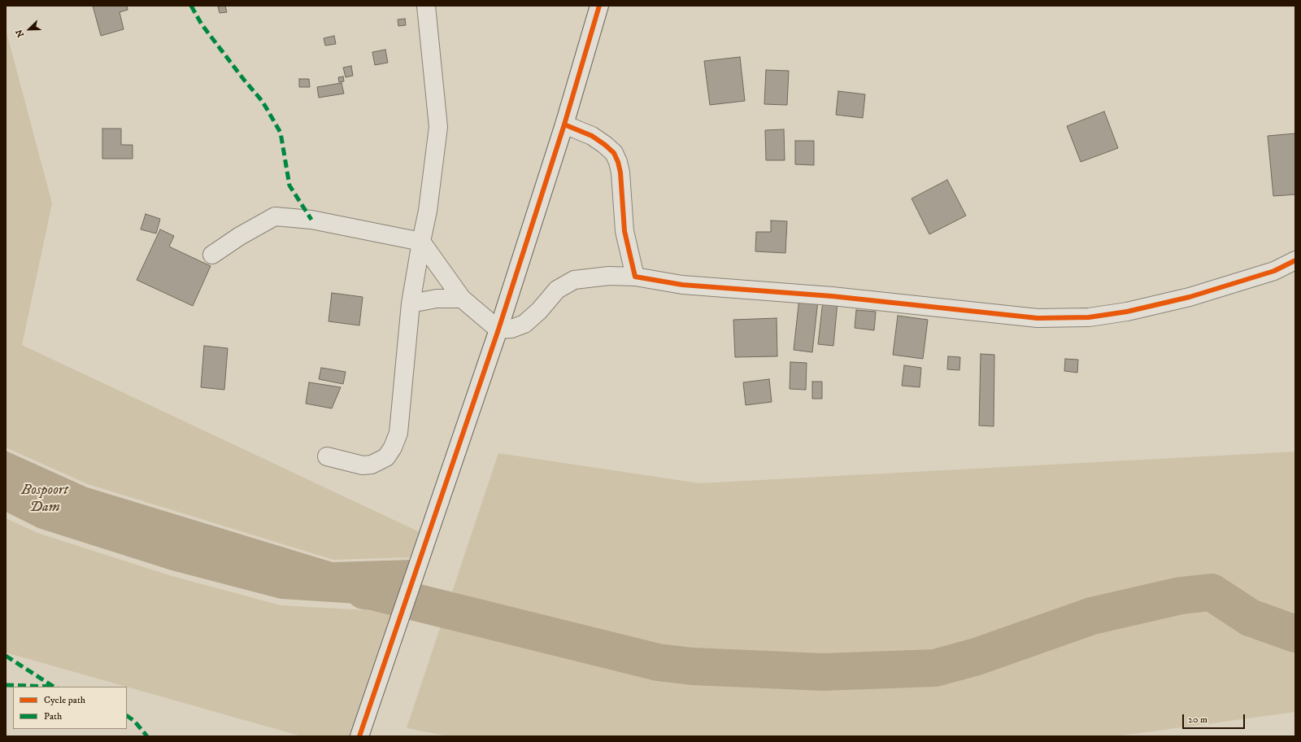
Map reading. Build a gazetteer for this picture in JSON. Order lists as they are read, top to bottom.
{
  "water": ["Bospoort Dam"],
  "legend": ["Cycle path", "Path"],
  "scale_bar": "20 m",
  "north": "bottom left"
}
